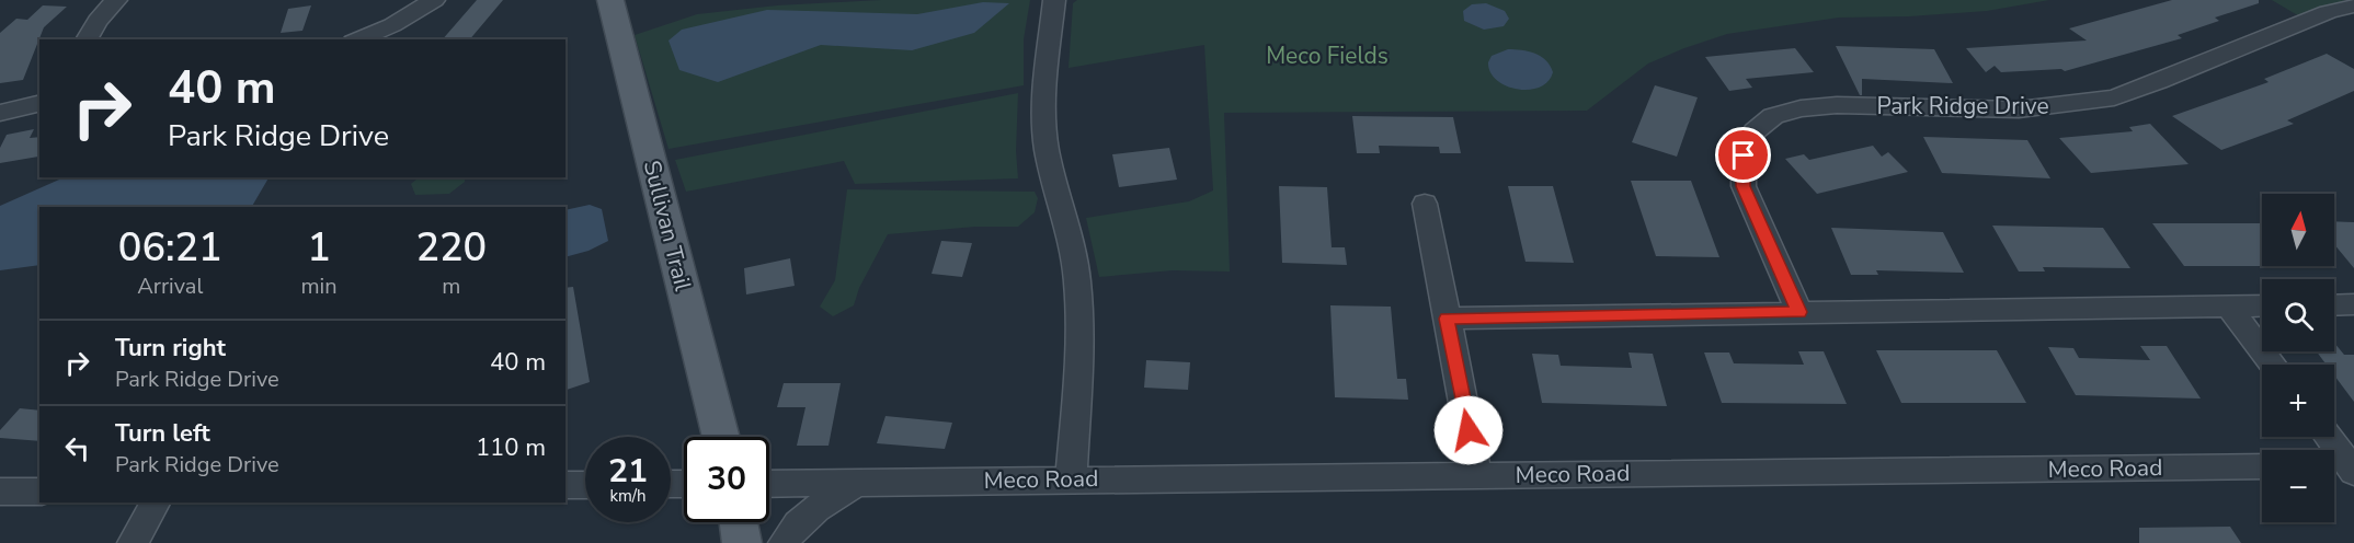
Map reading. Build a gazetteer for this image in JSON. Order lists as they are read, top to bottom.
{
  "streets": {
    "main road": ["Sullivan Trail"],
    "street": ["Park Ridge Drive", "Meco Road"]
  },
  "parks": ["Meco Fields"],
  "north": "top",
  "page": {
    "turn": ["40 m", "Park Ridge Drive"],
    "map_buttons": ["+", "−"],
    "eta": [
      "06:21",
      "Arrival",
      "1",
      "min",
      "220",
      "m"
    ],
    "list": [
      {
        "name": "Turn right",
        "note": "Park Ridge Drive",
        "value": "40 m"
      },
      {
        "name": "Turn left",
        "note": "Park Ridge Drive",
        "value": "110 m"
      }
    ],
    "speed": "21 km/h",
    "limit": "30"
  }
}
